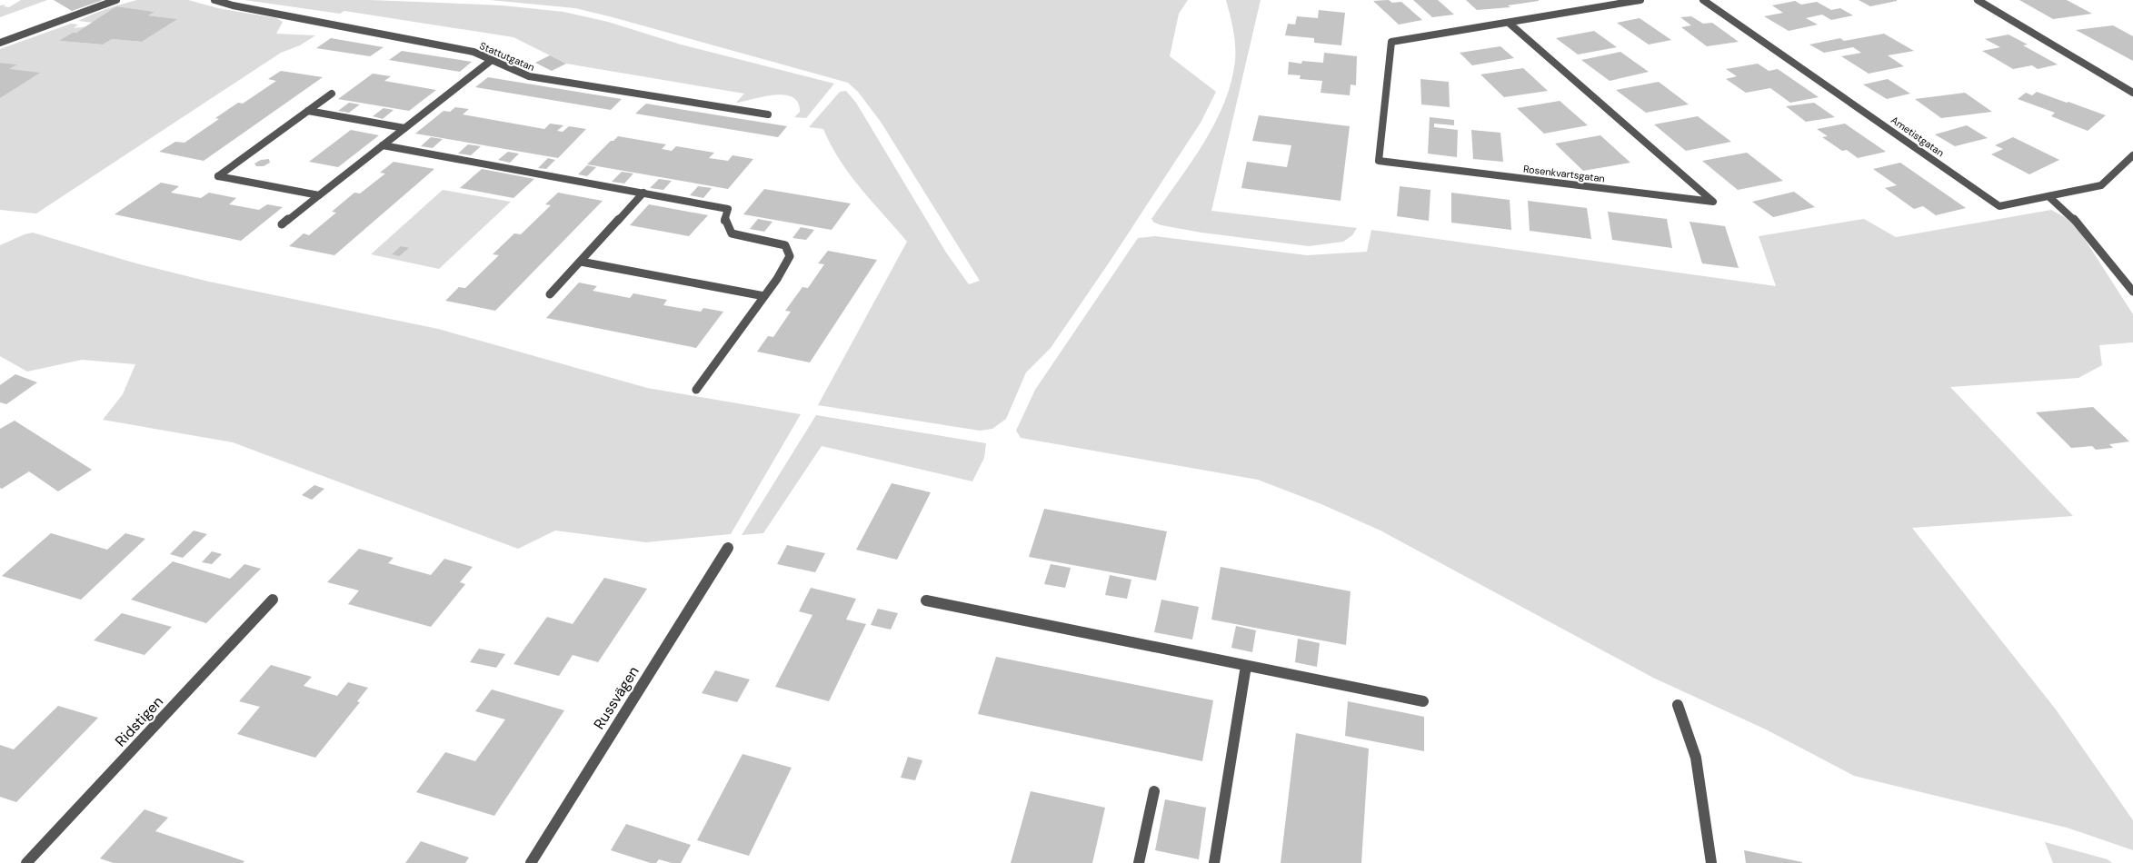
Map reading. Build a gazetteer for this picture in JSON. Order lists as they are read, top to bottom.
{
  "streets": {
    "street": [
      "Stattutgatan",
      "Ametistgatan",
      "Rosenkvartsgatan",
      "Russvägen",
      "Ridstigen"
    ]
  }
}
